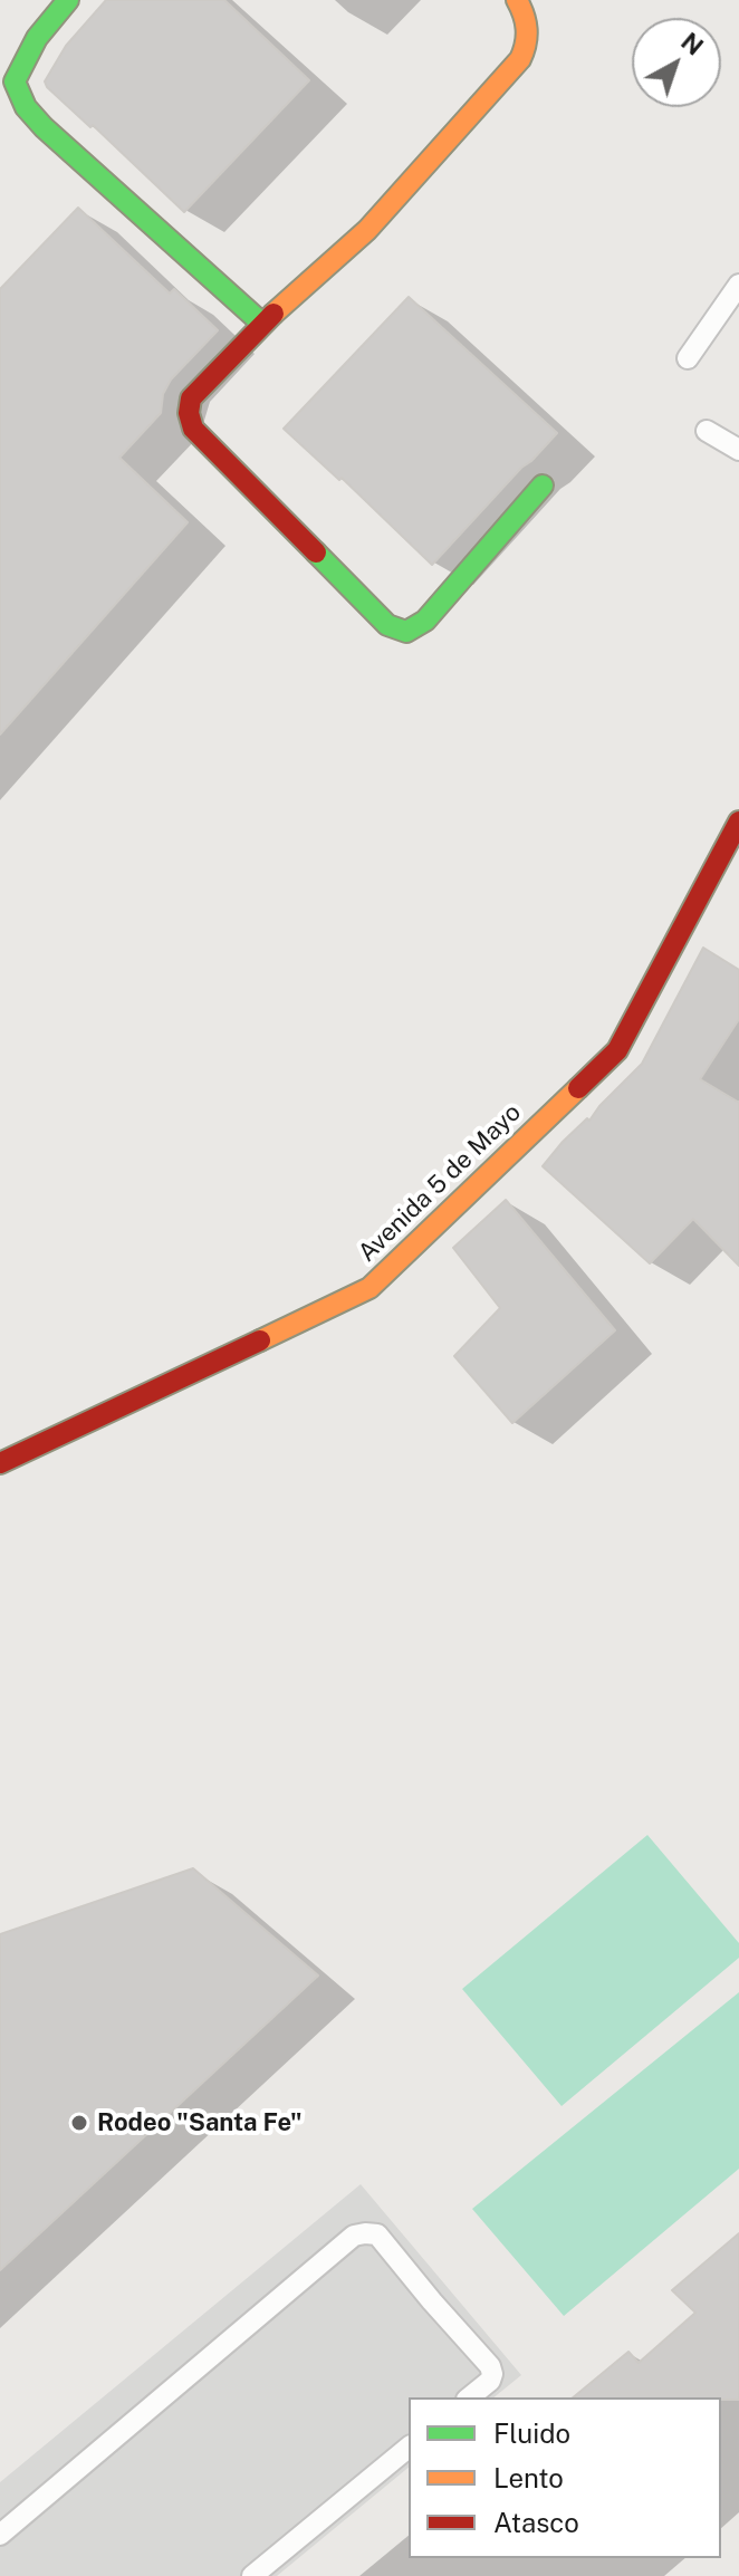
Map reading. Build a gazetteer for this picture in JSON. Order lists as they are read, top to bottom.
{
  "streets": {
    "street": ["Avenida 5 de Mayo"]
  },
  "places": ["Rodeo \"Santa Fe\""],
  "legend": ["Fluido", "Lento", "Atasco"],
  "north": "top right"
}
